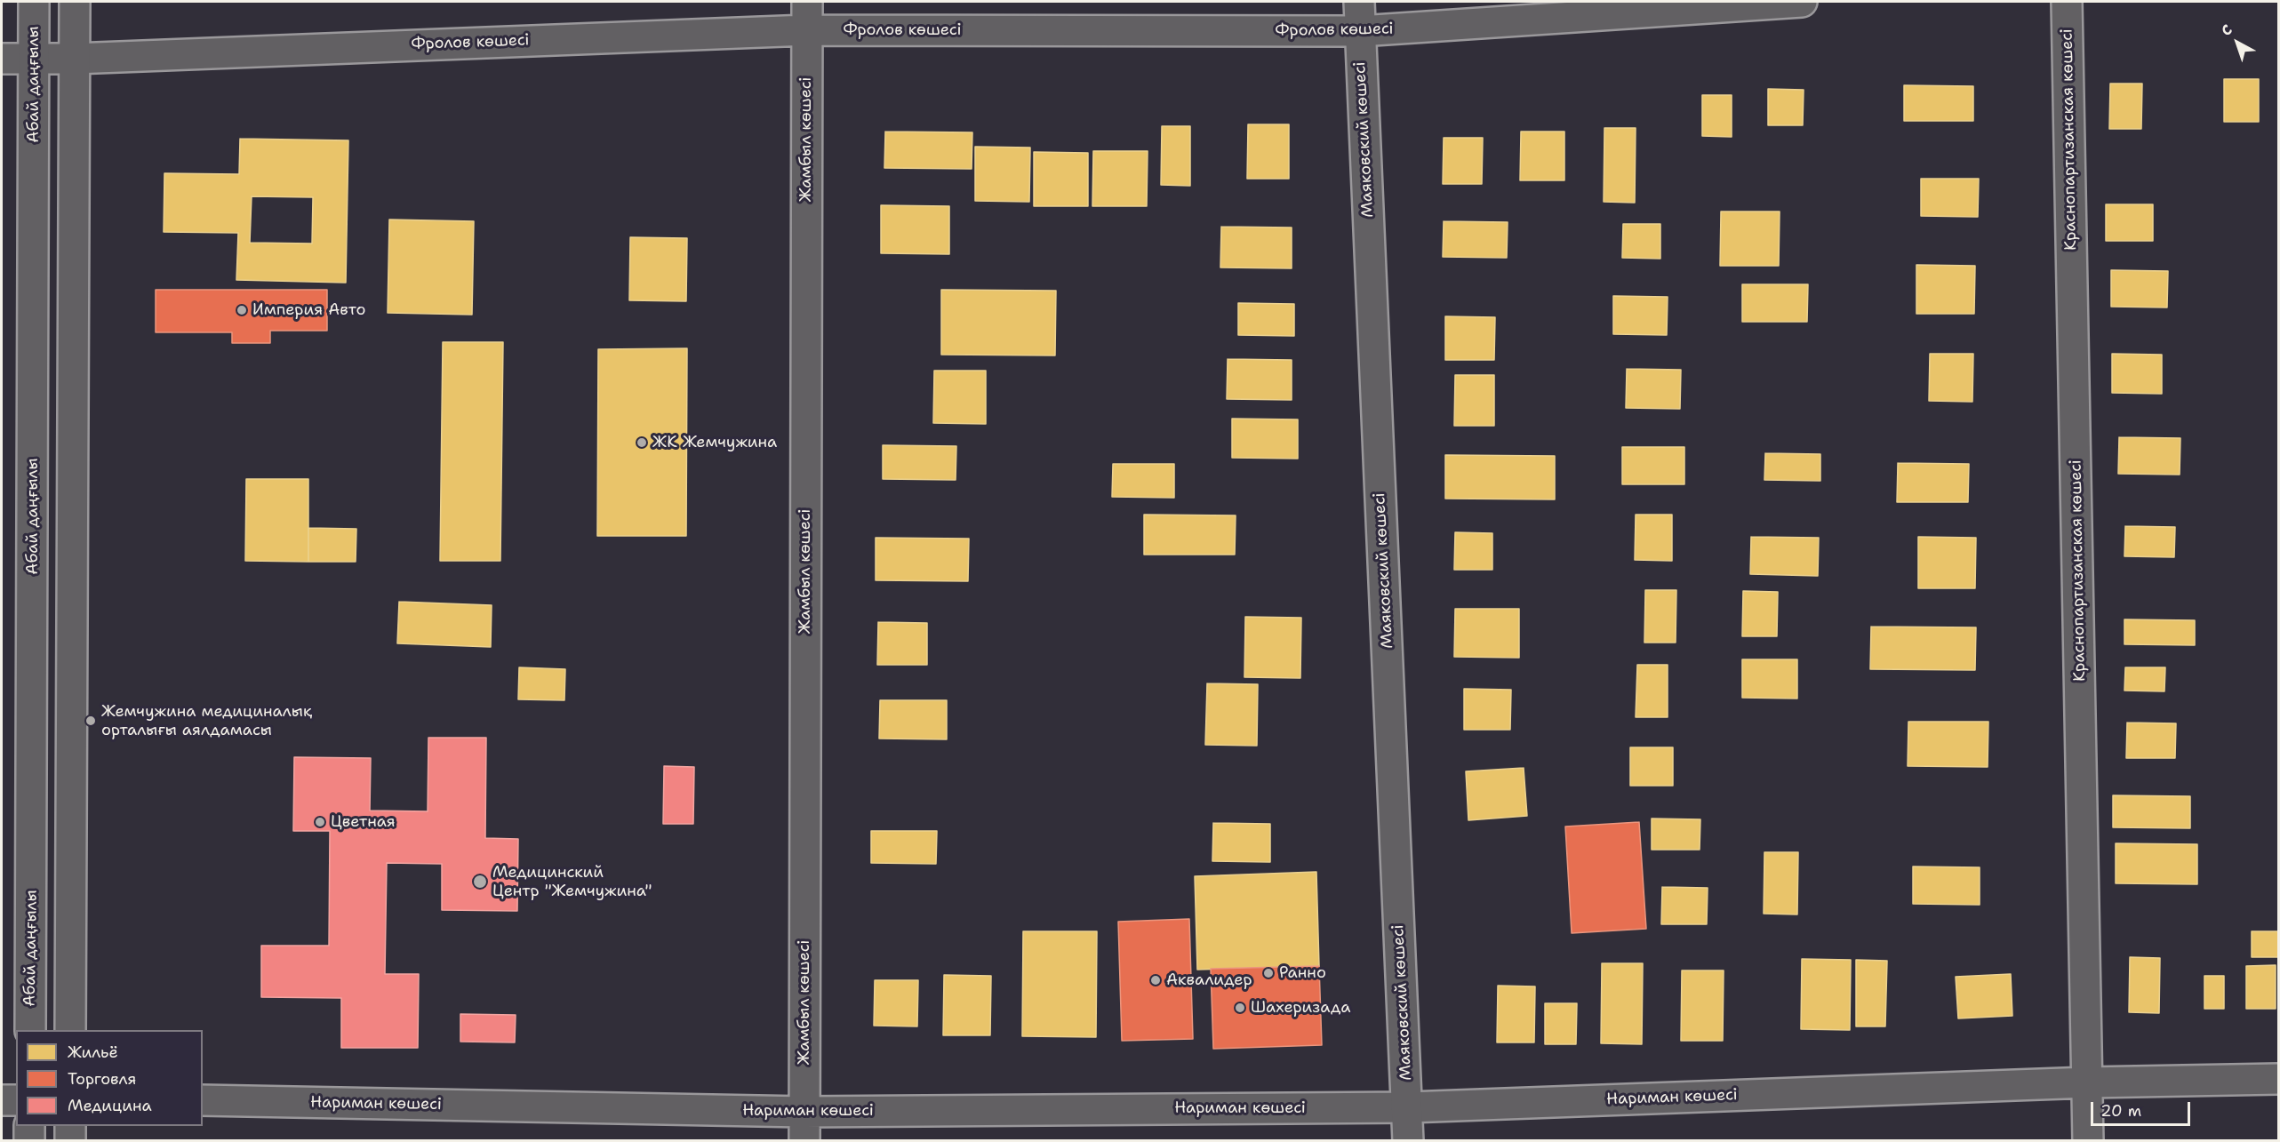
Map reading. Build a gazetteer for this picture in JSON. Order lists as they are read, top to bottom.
{
  "streets": {
    "street": [
      "Фролов көшесі",
      "Абай даңғылы",
      "Жамбыл көшесі",
      "Маяковский көшесі",
      "Краснопартизанская көшесі",
      "Нариман көшесі"
    ]
  },
  "crossings": [
    ["Фролов көшесі", "Абай даңғылы"],
    ["Фролов көшесі", "Жамбыл көшесі"],
    ["Фролов көшесі", "Маяковский көшесі"],
    ["Жамбыл көшесі", "Нариман көшесі"],
    ["Маяковский көшесі", "Нариман көшесі"],
    ["Краснопартизанская көшесі", "Нариман көшесі"]
  ],
  "places": [
    "Империя Авто",
    "ЖК Жемчужина",
    "Жемчужина медициналық орталығы аялдамасы",
    "Цветная",
    "Медицинский Центр \"Жемчужина\"",
    "Ранно",
    "Аквалидер",
    "Шахеризада"
  ],
  "legend": ["Жильё", "Торговля", "Медицина"],
  "scale_bar": "20 m",
  "north": "top left"
}
